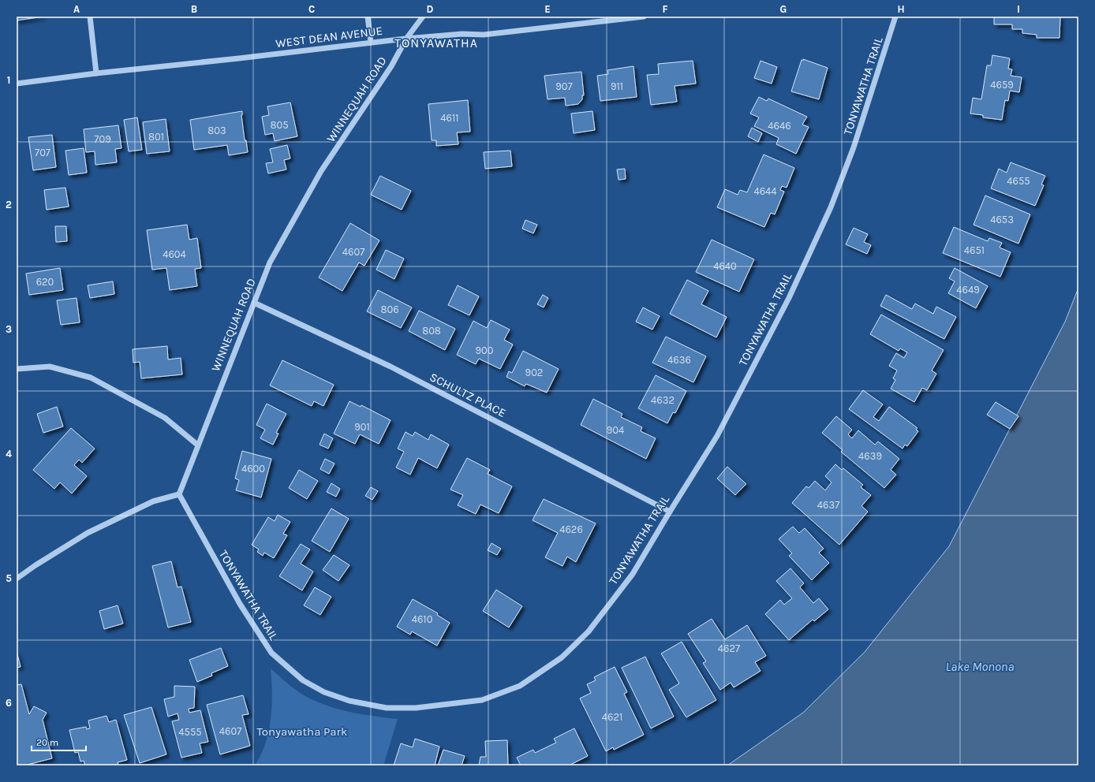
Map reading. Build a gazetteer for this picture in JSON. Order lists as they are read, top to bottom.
{
  "streets": {
    "street": [
      "WEST DEAN AVENUE",
      "TONYAWATHA TRAIL",
      "WINNEQUAH ROAD",
      "SCHULTZ PLACE"
    ]
  },
  "crossings": [
    ["WEST DEAN AVENUE", "WINNEQUAH ROAD"],
    ["TONYAWATHA TRAIL", "WINNEQUAH ROAD"],
    ["TONYAWATHA TRAIL", "SCHULTZ PLACE"],
    ["WINNEQUAH ROAD", "SCHULTZ PLACE"]
  ],
  "districts": ["TONYAWATHA"],
  "water": ["Lake Monona"],
  "parks": ["Tonyawatha Park"],
  "house_numbers": [
    "4659",
    "907",
    "911",
    "4611",
    "805",
    "4646",
    "803",
    "801",
    "709",
    "707",
    "4655",
    "4644",
    "4653",
    "4651",
    "4607",
    "4604",
    "4640",
    "620",
    "4649",
    "806",
    "808",
    "900",
    "4636",
    "902",
    "4632",
    "901",
    "904",
    "4639",
    "4600",
    "4637",
    "4626",
    "4610",
    "4627",
    "4621",
    "4607",
    "4555"
  ],
  "scale_bar": "20 m",
  "grid": {
    "columns": [
      "A",
      "B",
      "C",
      "D",
      "E",
      "F",
      "G",
      "H",
      "I"
    ],
    "rows": [
      "1",
      "2",
      "3",
      "4",
      "5",
      "6"
    ]
  }
}
